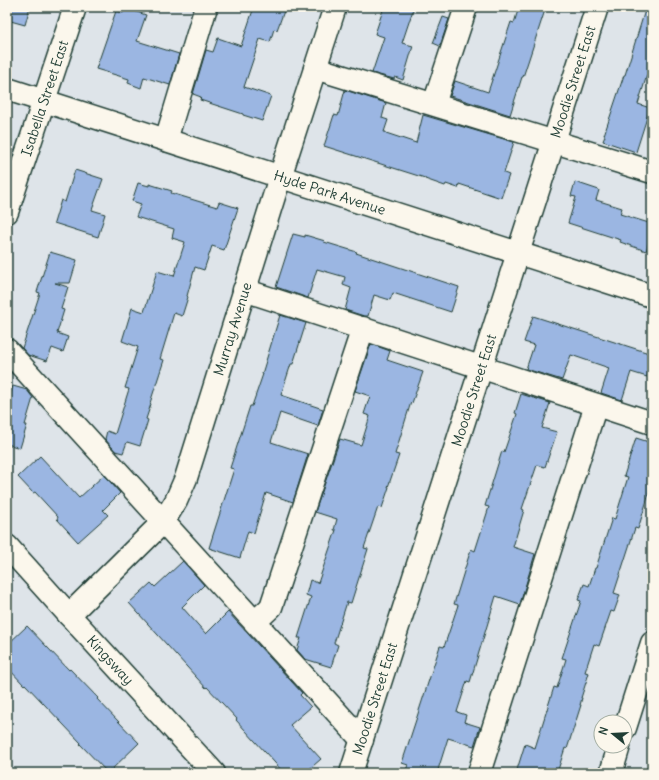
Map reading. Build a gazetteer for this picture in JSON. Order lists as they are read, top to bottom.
{
  "streets": {
    "street": [
      "Moodie Street East",
      "Isabella Street East",
      "Hyde Park Avenue",
      "Murray Avenue",
      "Kingsway"
    ]
  },
  "crossings": [
    ["Moodie Street East", "Hyde Park Avenue"],
    ["Isabella Street East", "Hyde Park Avenue"],
    ["Hyde Park Avenue", "Murray Avenue"],
    ["Murray Avenue", "Kingsway"]
  ],
  "north": "left"
}
